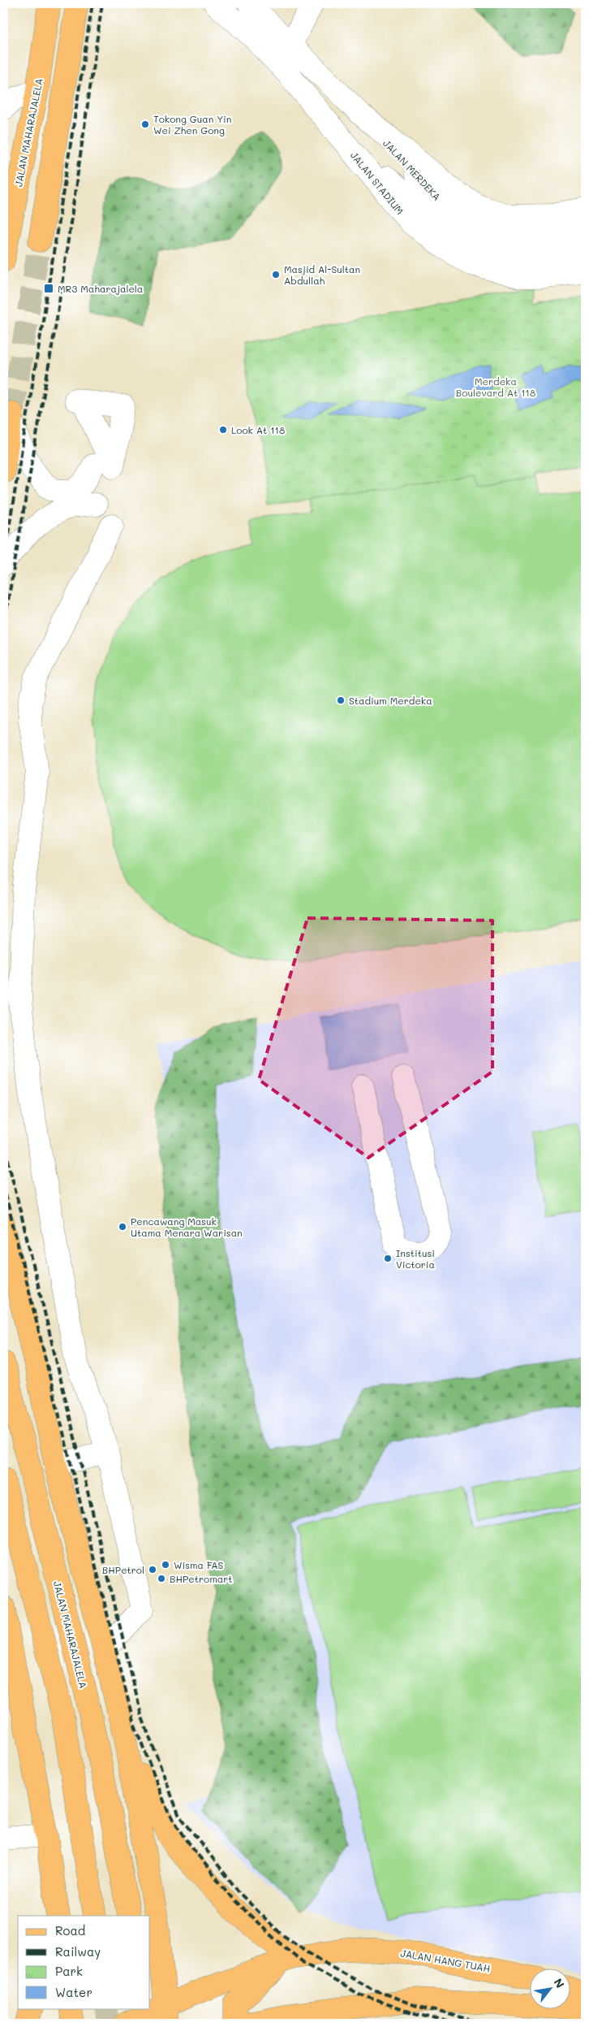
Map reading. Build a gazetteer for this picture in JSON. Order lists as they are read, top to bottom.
{
  "streets": {
    "main road": ["JALAN MAHARAJALELA", "JALAN HANG TUAH"],
    "street": ["JALAN MERDEKA", "JALAN STADIUM"]
  },
  "crossings": [
    ["JALAN MERDEKA", "JALAN STADIUM"]
  ],
  "parks": ["Merdeka Boulevard At 118"],
  "places": {
    "other": [
      "Tokong Guan Yin Wei Zhen Gong",
      "Masjid Al-Sultan Abdullah",
      "Look At 118",
      "Stadium Merdeka",
      "Pencawang Masuk Utama Menara Warisan",
      "Institusi Victoria",
      "Wisma FAS",
      "BHPetrol",
      "BHPetromart"
    ],
    "transit": ["MR3 Maharajalela"]
  },
  "legend": [
    "Road",
    "Railway",
    "Park",
    "Water"
  ],
  "north": "top right"
}
